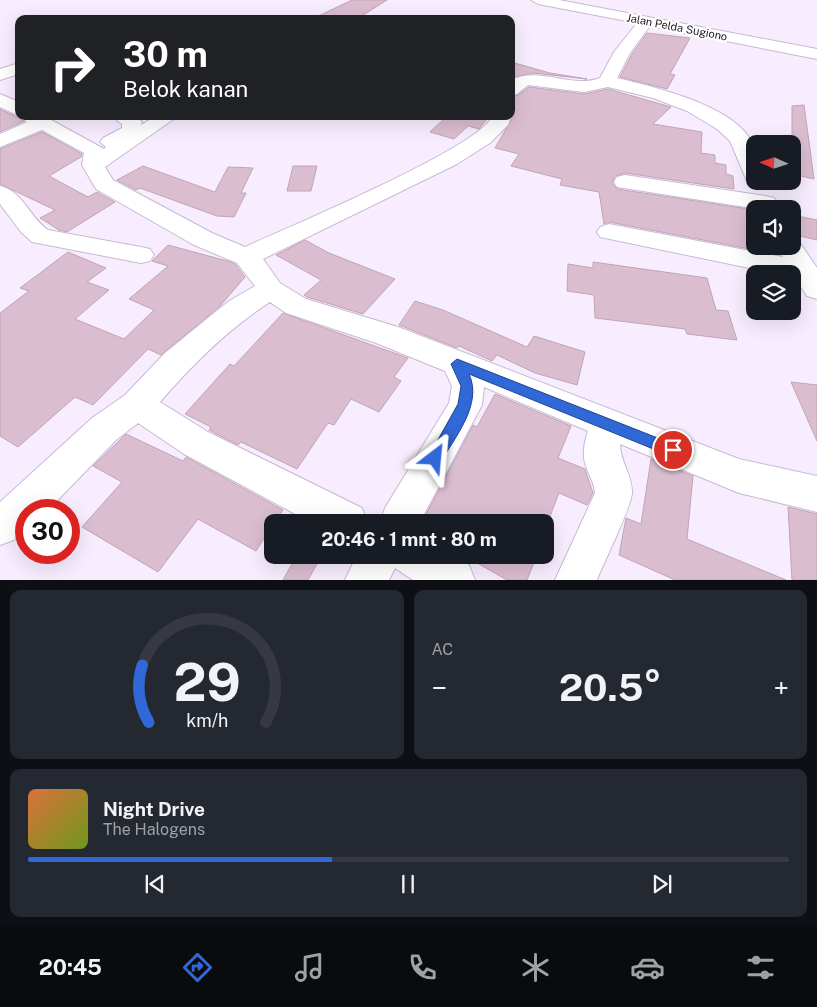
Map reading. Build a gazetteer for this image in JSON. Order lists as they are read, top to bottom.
{
  "streets": {
    "street": ["Jalan Pelda Sugiono"]
  },
  "north": "left",
  "page": {
    "turn": ["30 m", "Belok kanan"],
    "limit": "30",
    "trip": "20:46 · 1 mnt · 80 m",
    "tile": "AC",
    "heat": ["−", "20.5°", "+"],
    "song": ["Night Drive", "The Halogens"],
    "tabs": "20:45",
    "gauge": ["29", "km/h"]
  }
}
